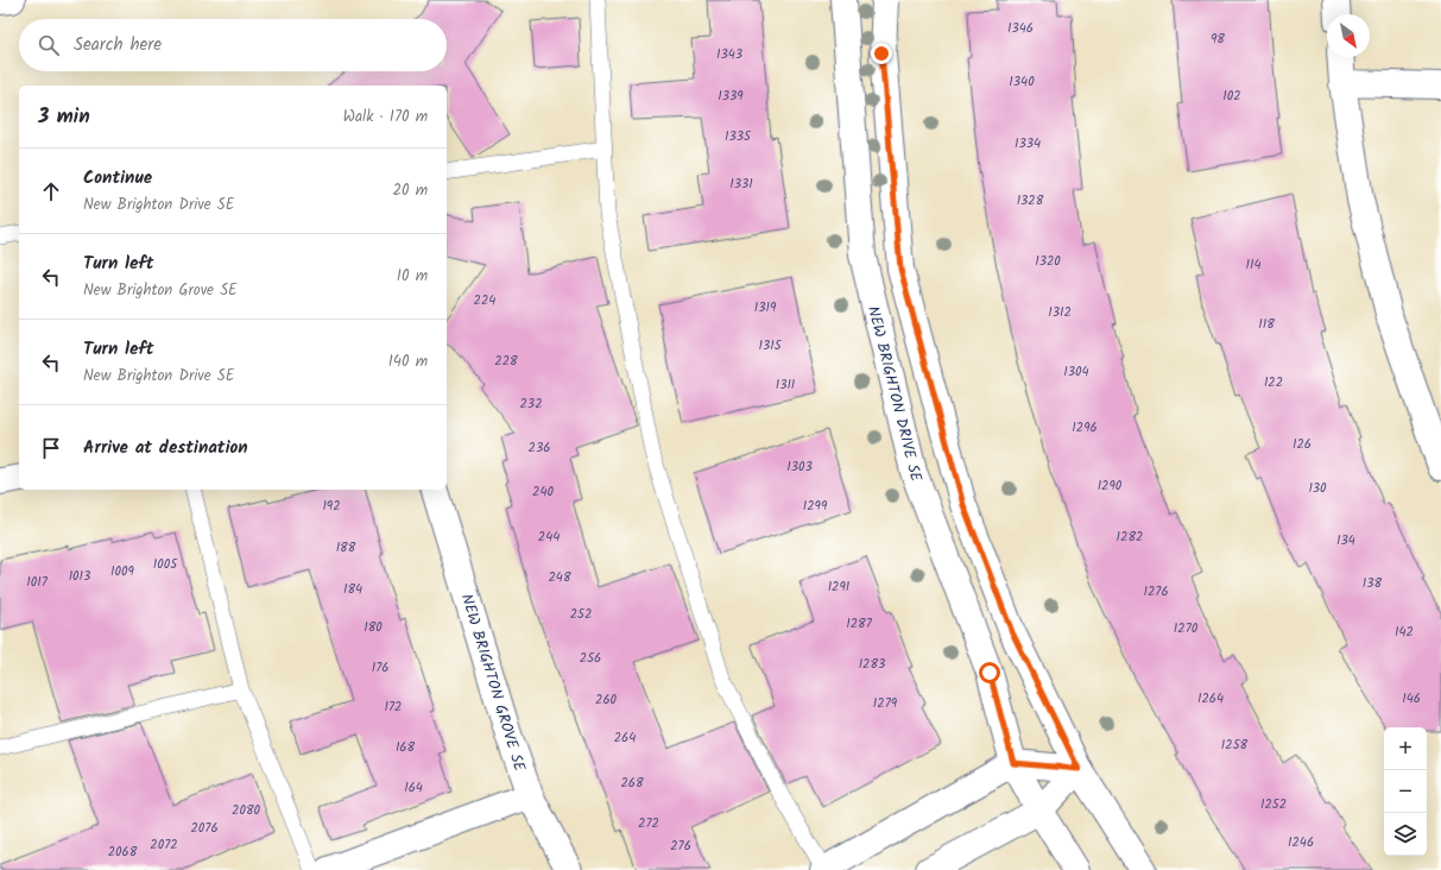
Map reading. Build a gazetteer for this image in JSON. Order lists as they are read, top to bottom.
{
  "streets": {
    "street": ["NEW BRIGHTON DRIVE SE", "NEW BRIGHTON GROVE SE"]
  },
  "house_numbers": [
    "1346",
    "98",
    "1343",
    "1340",
    "1339",
    "102",
    "1335",
    "1334",
    "1331",
    "1328",
    "1320",
    "114",
    "224",
    "1319",
    "1312",
    "118",
    "1315",
    "228",
    "1304",
    "122",
    "1311",
    "232",
    "1296",
    "126",
    "236",
    "1303",
    "1290",
    "130",
    "240",
    "192",
    "1299",
    "244",
    "1282",
    "134",
    "188",
    "1005",
    "1009",
    "1013",
    "248",
    "1017",
    "138",
    "1291",
    "184",
    "1276",
    "252",
    "1287",
    "180",
    "1270",
    "142",
    "256",
    "1283",
    "176",
    "1264",
    "146",
    "260",
    "1279",
    "172",
    "264",
    "1258",
    "168",
    "268",
    "164",
    "1252",
    "2080",
    "272",
    "2076",
    "1246",
    "2072",
    "276",
    "2068"
  ],
  "north": "bottom right",
  "page": {
    "search": "Search here",
    "heading": ["3 min", "Walk · 170 m"],
    "list": [
      ["Continue", "New Brighton Drive SE", "20 m"],
      ["Turn left", "New Brighton Grove SE", "10 m"],
      ["Turn left", "New Brighton Drive SE", "140 m"],
      "Arrive at destination"
    ],
    "map_buttons": ["+", "−"]
  }
}
